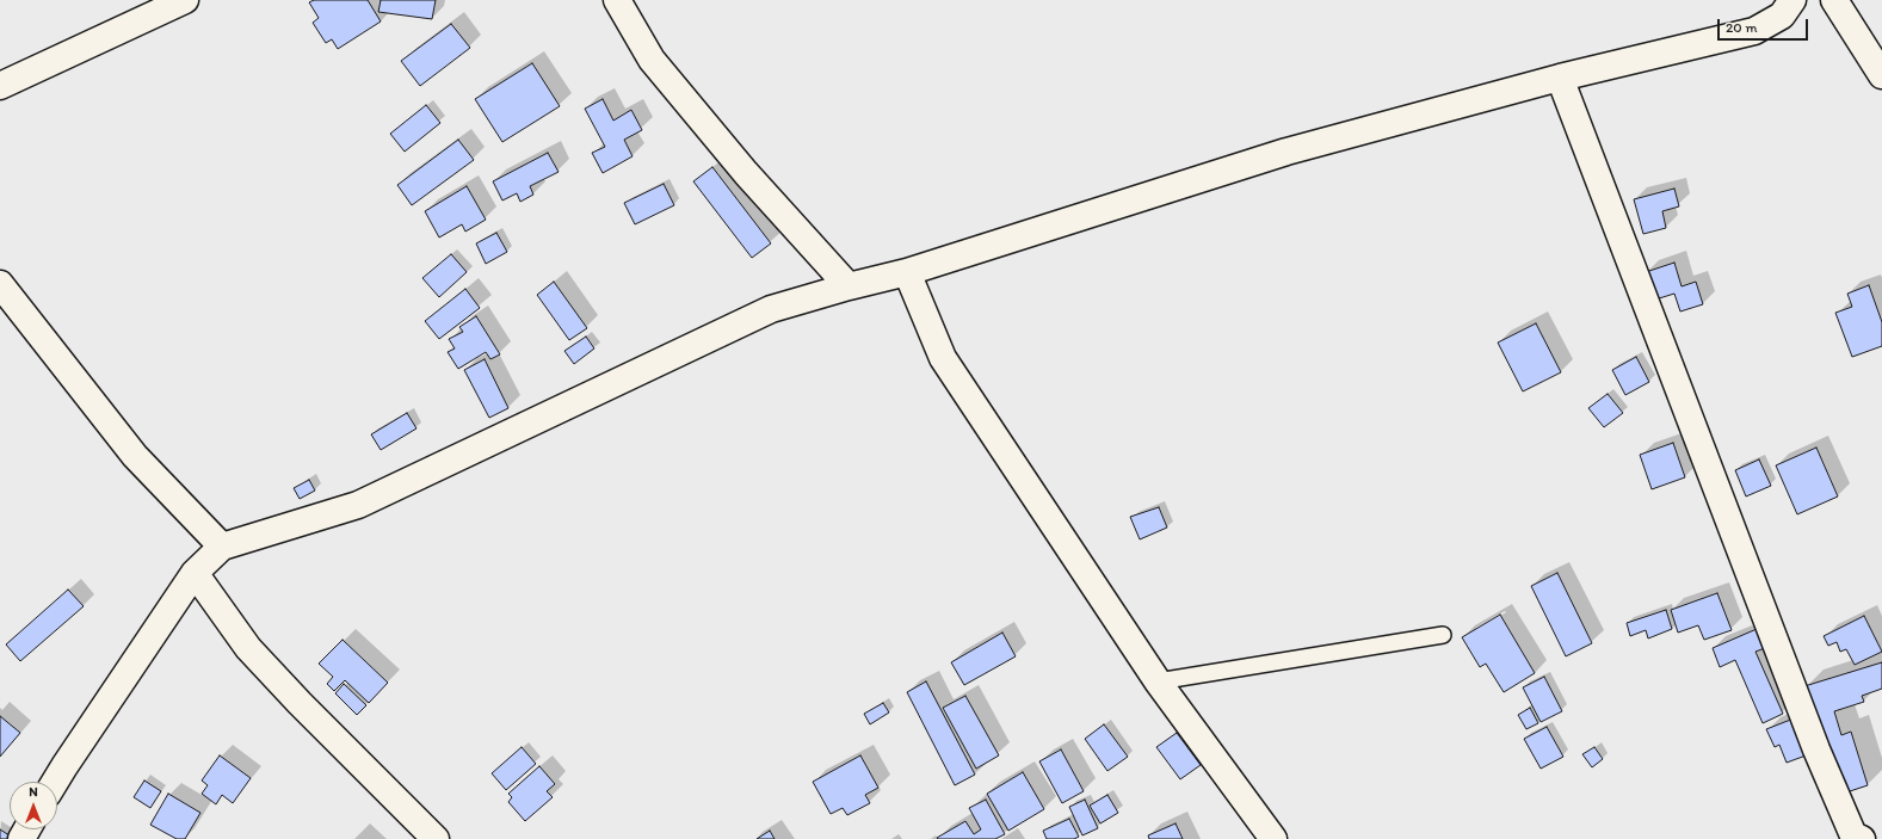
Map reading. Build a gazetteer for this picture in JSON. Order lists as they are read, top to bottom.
{
  "scale_bar": "20 m",
  "north": "top"
}
